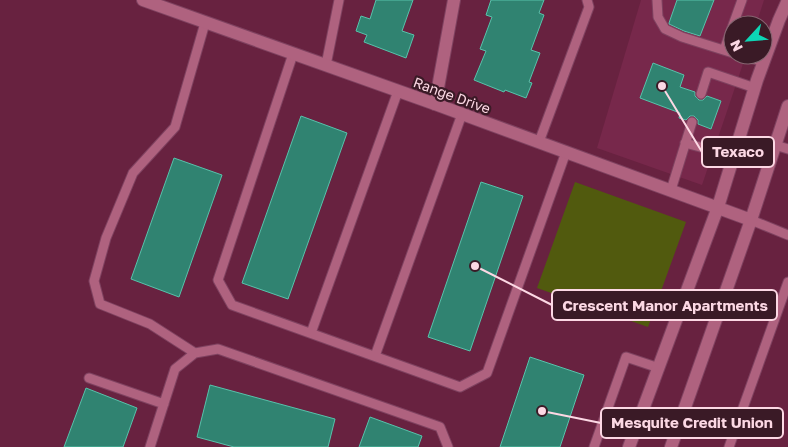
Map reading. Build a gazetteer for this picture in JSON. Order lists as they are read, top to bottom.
{
  "streets": {
    "main road": ["Range Drive"]
  },
  "places": ["Texaco", "Crescent Manor Apartments", "Mesquite Credit Union"],
  "north": "bottom left"
}
